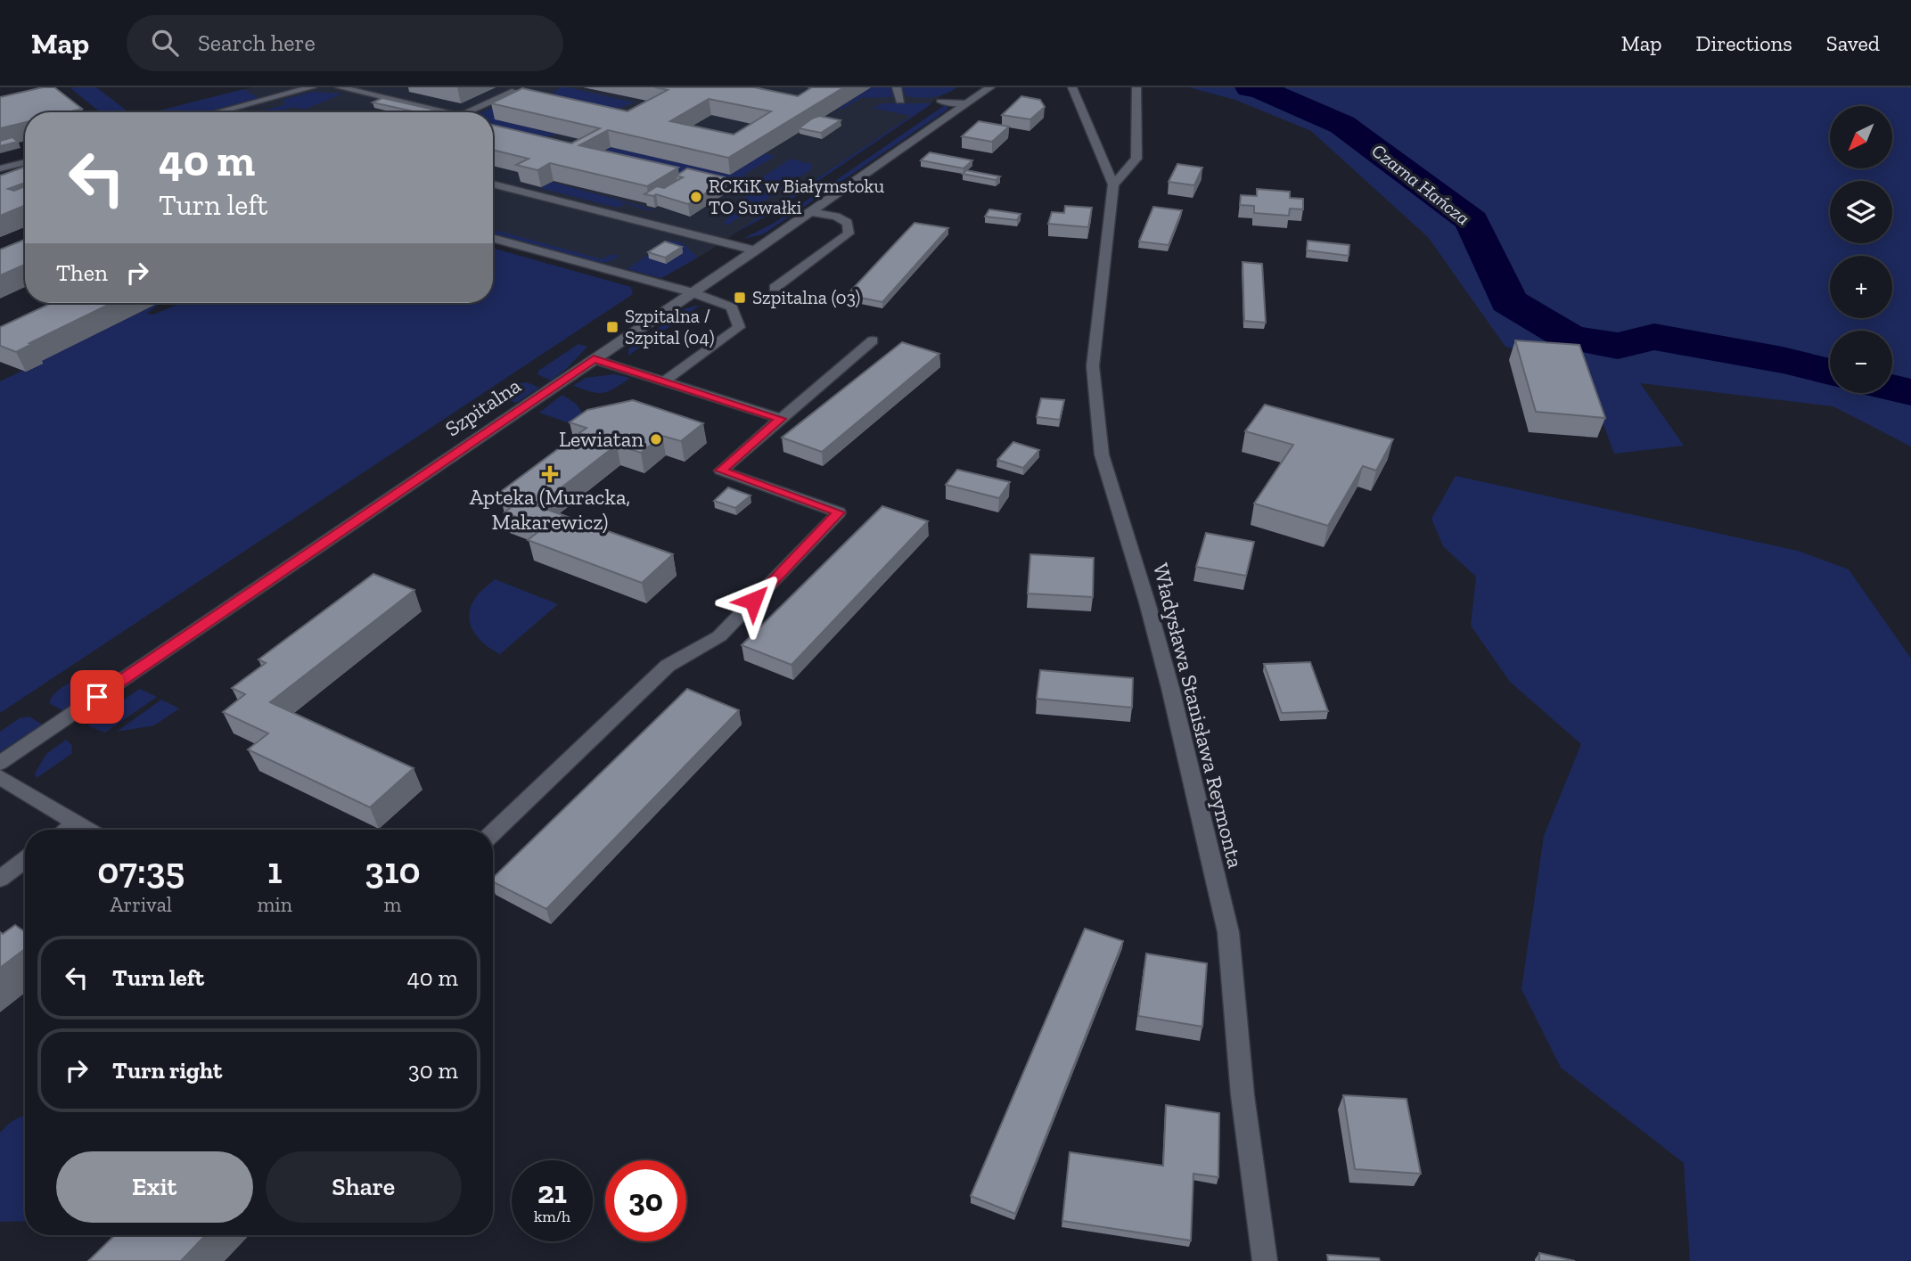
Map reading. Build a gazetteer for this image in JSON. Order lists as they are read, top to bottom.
{
  "streets": {
    "street": ["Szpitalna", "Władysława Stanisława Reymonta"]
  },
  "water": ["Czarna Hańcza"],
  "places": {
    "other": ["RCKiK w Białymstoku TO Suwałki", "Lewiatan"],
    "transit": ["Szpitalna (03)", "Szpitalna / Szpital (04)"],
    "health": ["Apteka (Muracka, Makarewicz)"]
  },
  "north": "bottom left",
  "page": {
    "header": "Map",
    "search": "Search here",
    "nav": ["Map", "Directions", "Saved"],
    "map_buttons": ["+", "−"],
    "turn": ["40 m", "Turn left"],
    "then": "Then",
    "eta": [
      "07:35",
      "Arrival",
      "1",
      "min",
      "310",
      "m"
    ],
    "list": [
      {
        "name": "Turn left",
        "value": "40 m"
      },
      {
        "name": "Turn right",
        "value": "30 m"
      }
    ],
    "buttons": ["Exit", "Share"],
    "speed": "21 km/h",
    "limit": "30"
  }
}
